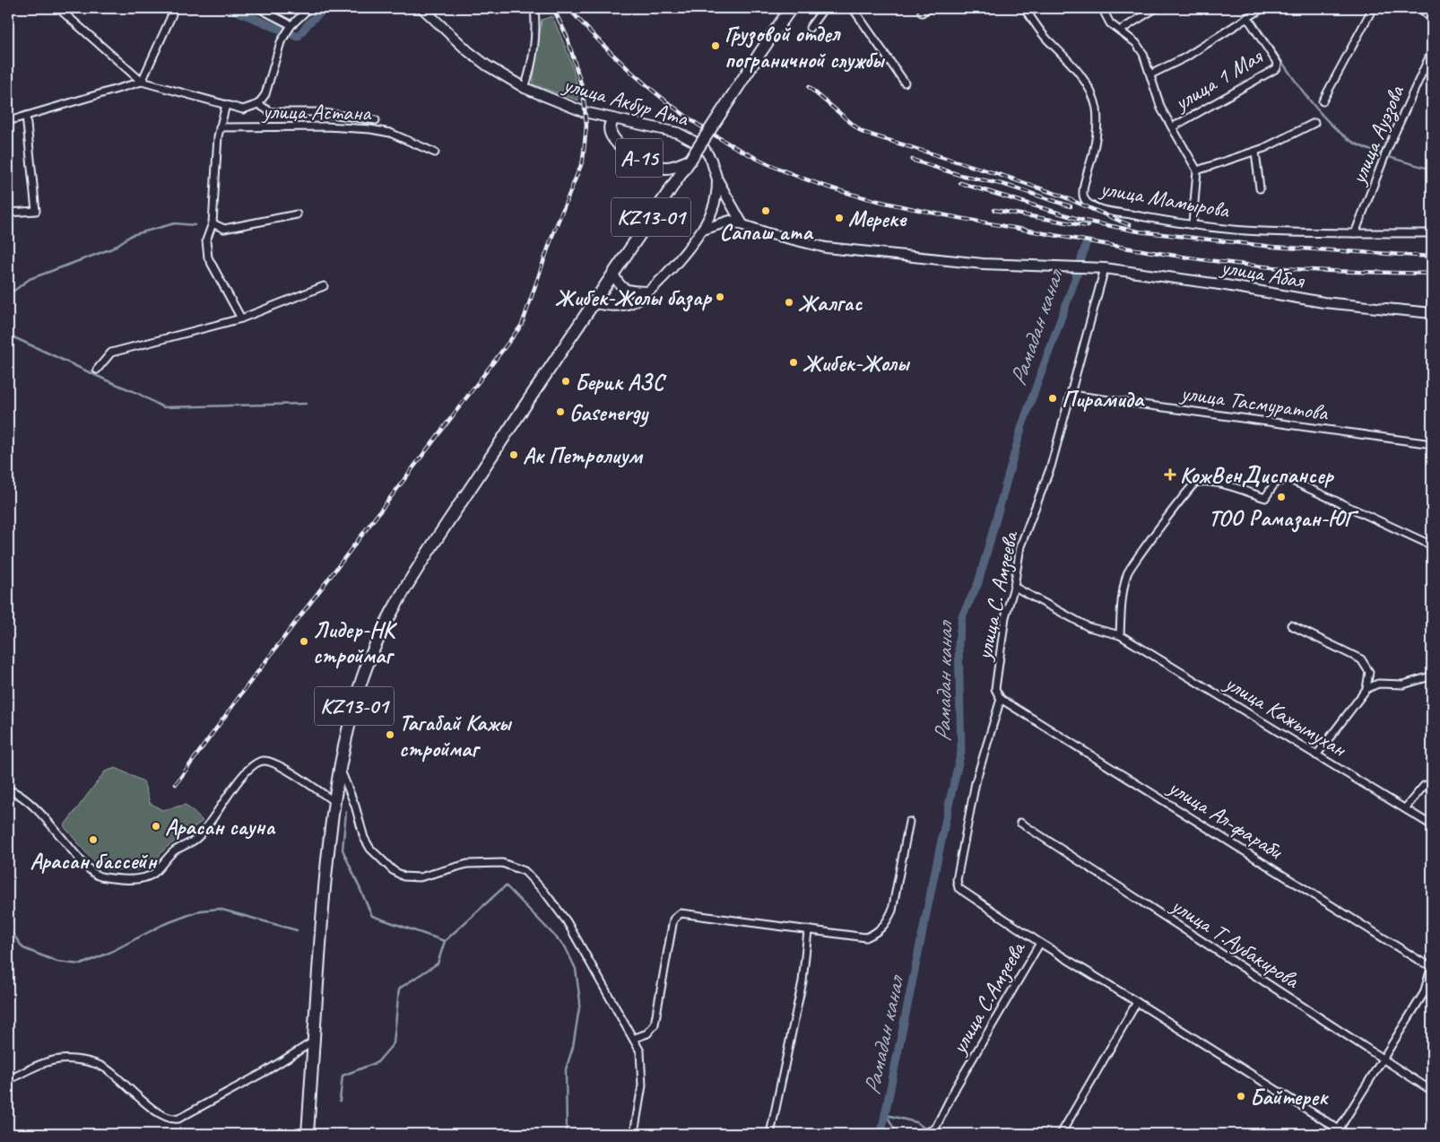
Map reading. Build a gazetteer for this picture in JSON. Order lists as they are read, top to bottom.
{
  "streets": {
    "highway": ["A-15", "KZ13-01"],
    "main road": ["улица Акбур Ата", "улица Абая"],
    "street": [
      "улица 1 Мая",
      "улица Астана",
      "улица Ауэзова",
      "улица Мамырова",
      "улица Тасмуратова",
      "улица С. Амзеева",
      "улица Кажымухан",
      "улица Ал-фараби",
      "улица Т.Аубакирова",
      "улица С.Амзеева"
    ]
  },
  "crossings": [
    ["улица Акбур Ата", "A-15"],
    ["улица Акбур Ата", "улица Абая"],
    ["улица Ауэзова", "улица Мамырова"],
    ["A-15", "KZ13-01"],
    ["улица Абая", "улица С. Амзеева"],
    ["улица Тасмуратова", "улица С. Амзеева"],
    ["улица С. Амзеева", "улица Кажымухан"],
    ["улица С. Амзеева", "улица Ал-фараби"],
    ["улица С. Амзеева", "улица С.Амзеева"]
  ],
  "water": ["Рамадан канал"],
  "places": {
    "other": [
      "Грузовой отдел пограничной службы",
      "Сапаш ата",
      "Мереке",
      "Жибек-Жолы базар",
      "Жалгас",
      "Жибек-Жолы",
      "Берик АЗС",
      "Пирамида",
      "Gasenergy",
      "Ак Петролиум",
      "ТОО Рамазан-ЮГ",
      "Лидер-НК строймаг",
      "Тагабай Кажы строймаг",
      "Арасан сауна",
      "Арасан бассейн",
      "Байтерек"
    ],
    "health": ["КожВенДиспансер"]
  }
}
